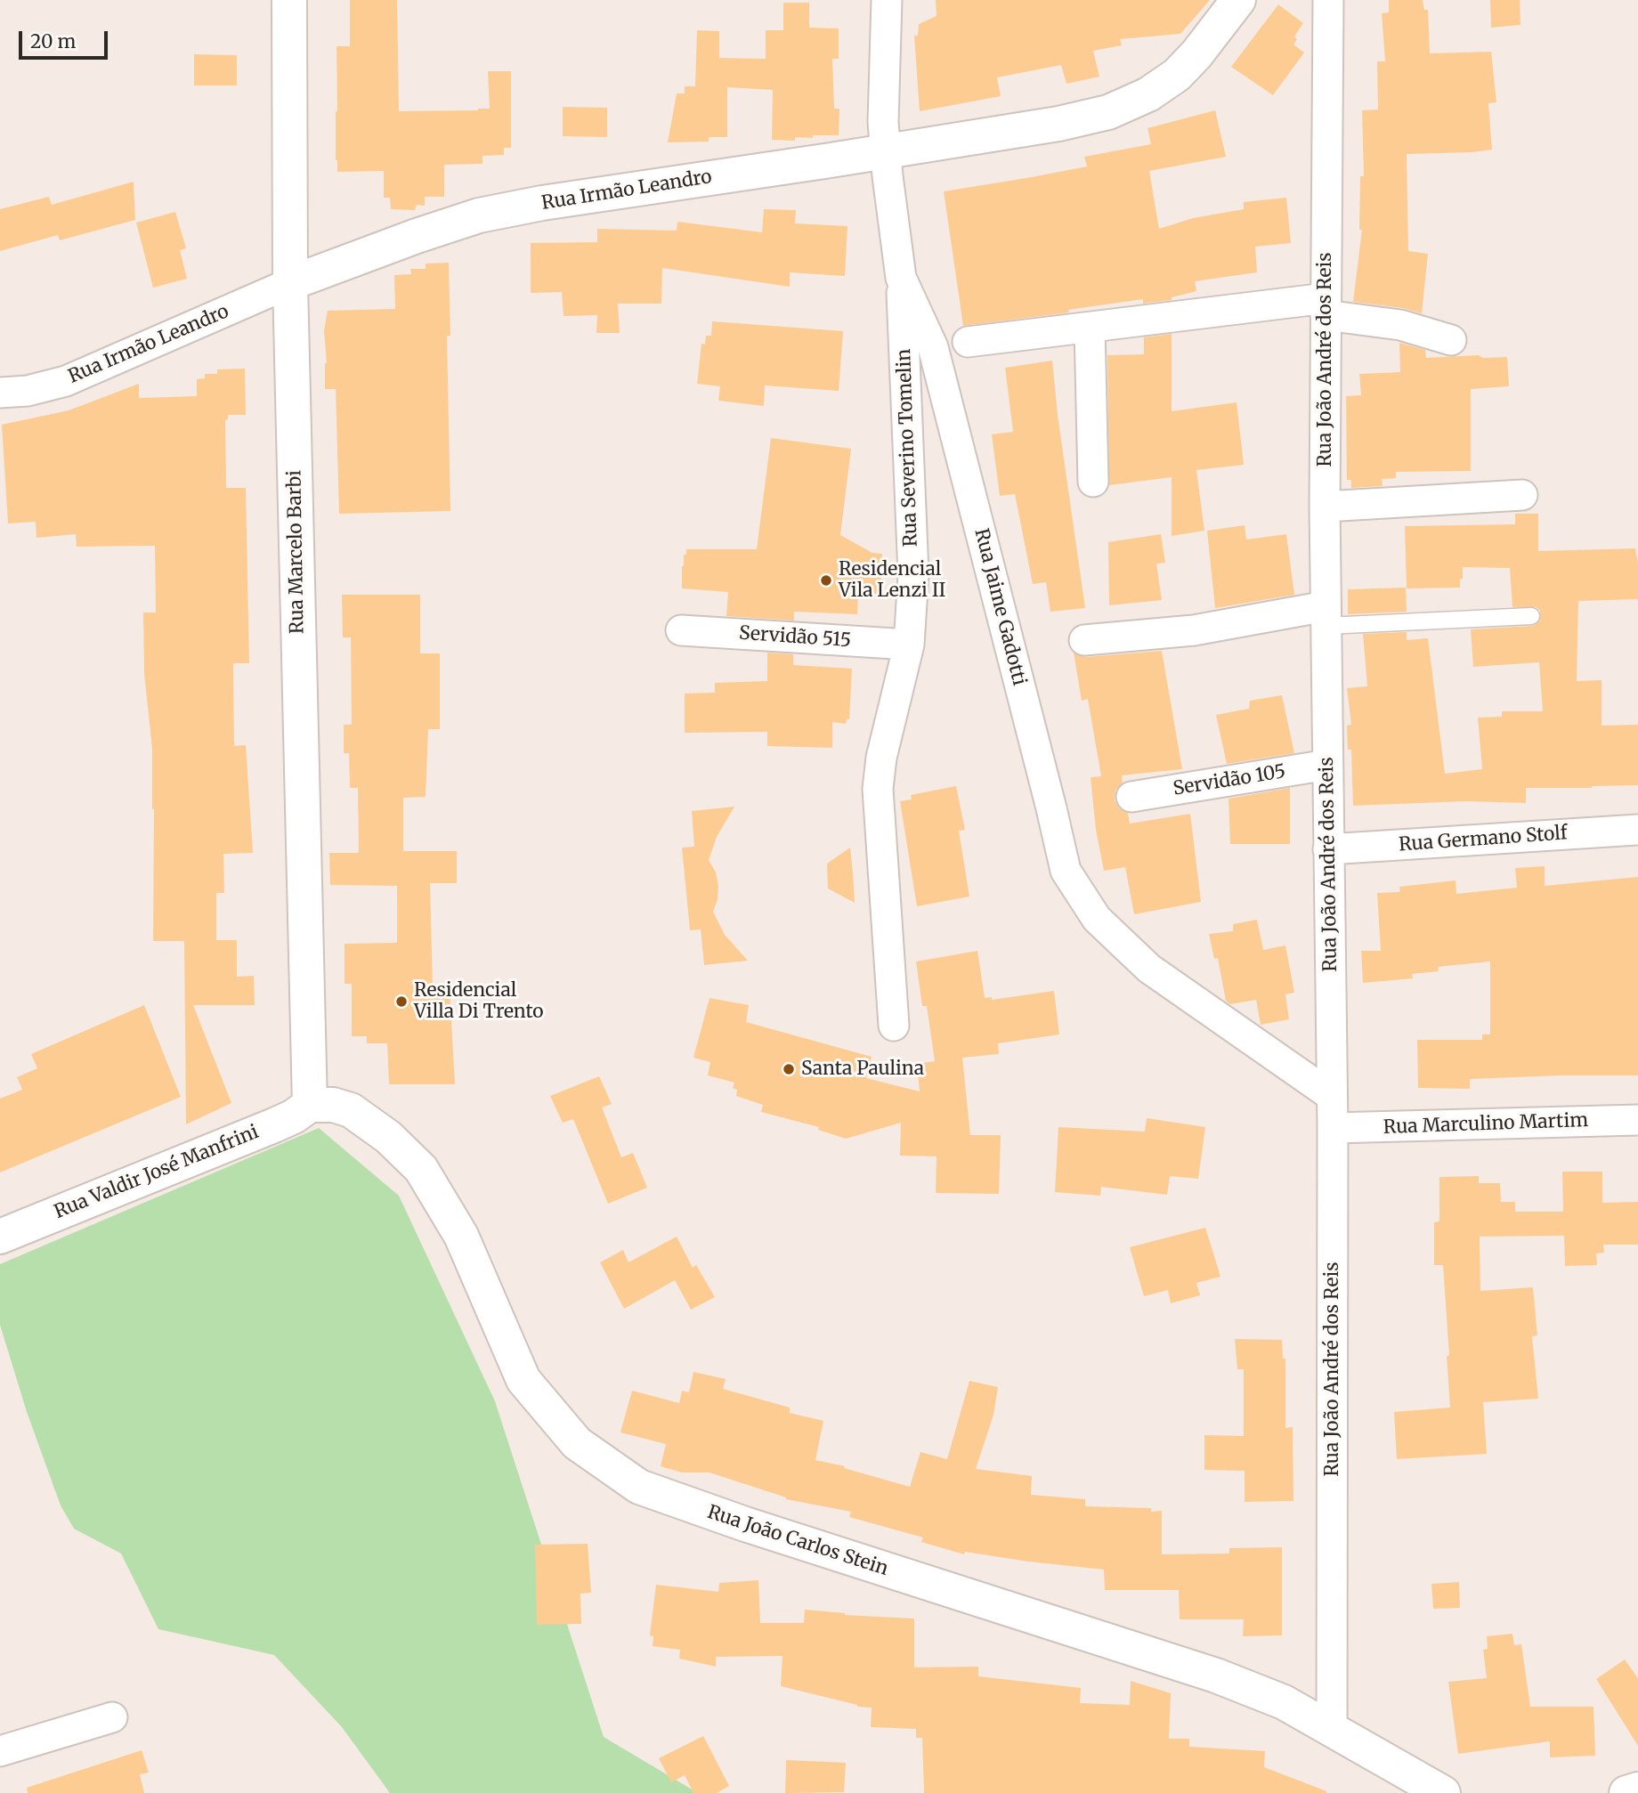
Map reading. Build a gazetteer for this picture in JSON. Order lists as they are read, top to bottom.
{
  "streets": {
    "street": [
      "Rua Irmão Leandro",
      "Rua João André dos Reis",
      "Rua Severino Tomelin",
      "Rua Marcelo Barbi",
      "Rua Jaime Gadotti",
      "Servidão 515",
      "Servidão 105",
      "Rua Germano Stolf",
      "Rua Marculino Martim",
      "Rua Valdir José Manfrini",
      "Rua João Carlos Stein"
    ]
  },
  "crossings": [
    ["Rua Irmão Leandro", "Rua Marcelo Barbi"],
    ["Rua Irmão Leandro", "Rua Jaime Gadotti"],
    ["Rua João André dos Reis", "Rua Jaime Gadotti"],
    ["Rua João André dos Reis", "Servidão 105"],
    ["Rua João André dos Reis", "Rua Germano Stolf"],
    ["Rua João André dos Reis", "Rua Marculino Martim"],
    ["Rua João André dos Reis", "Rua João Carlos Stein"],
    ["Rua Severino Tomelin", "Rua Jaime Gadotti"],
    ["Rua Severino Tomelin", "Servidão 515"],
    ["Rua Marcelo Barbi", "Rua Valdir José Manfrini"],
    ["Rua Marcelo Barbi", "Rua João Carlos Stein"],
    ["Rua Valdir José Manfrini", "Rua João Carlos Stein"]
  ],
  "places": ["Residencial Vila Lenzi II", "Residencial Villa Di Trento", "Santa Paulina"],
  "scale_bar": "20 m"
}
